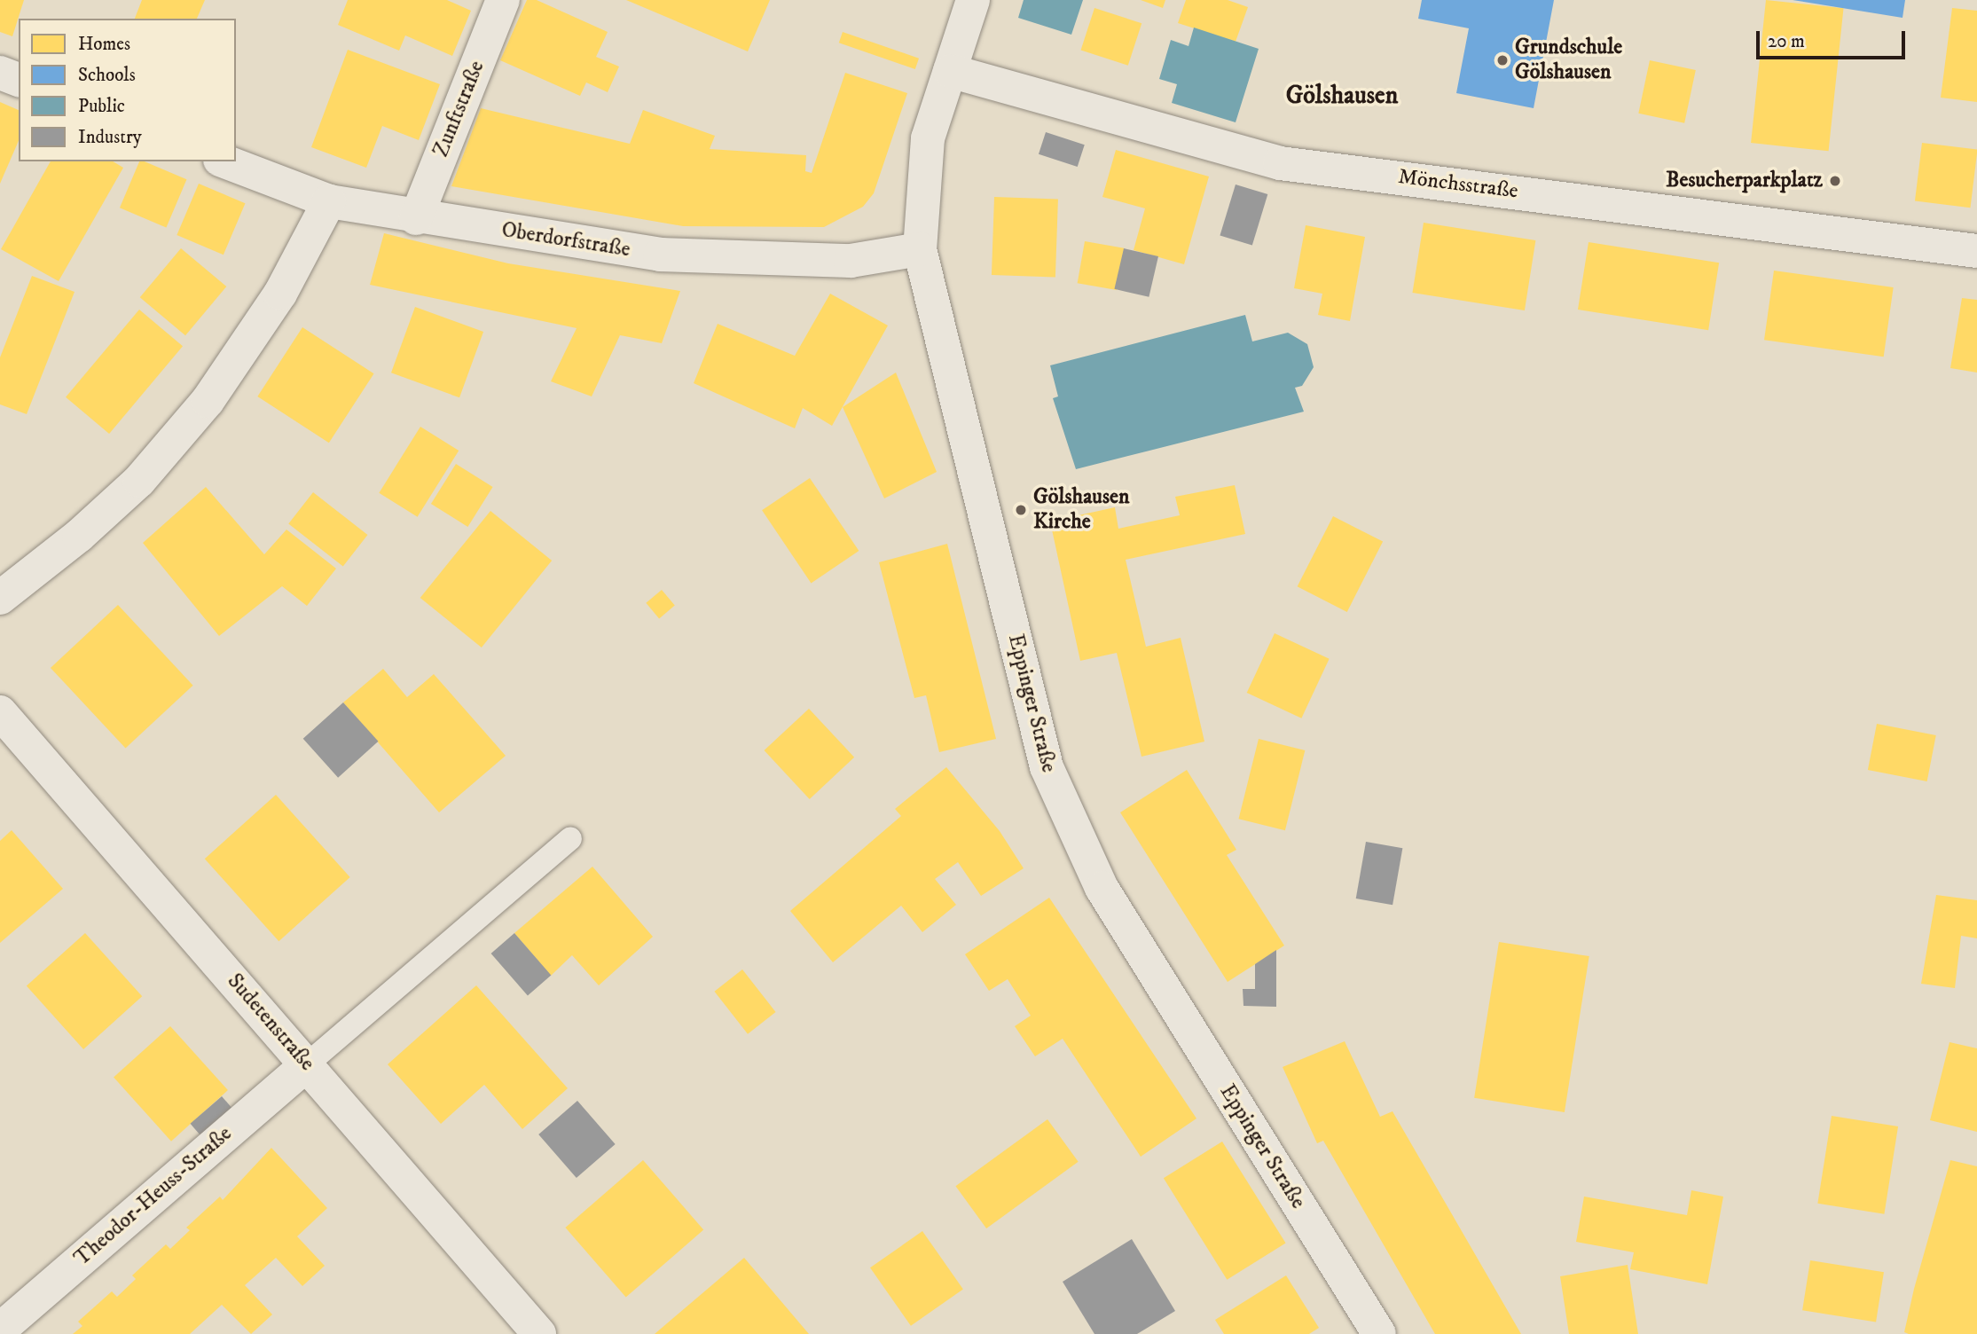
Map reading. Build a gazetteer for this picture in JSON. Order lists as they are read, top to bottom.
{
  "streets": {
    "street": [
      "Zunftstraße",
      "Mönchsstraße",
      "Oberdorfstraße",
      "Eppinger Straße",
      "Sudetenstraße",
      "Theodor-Heuss-Straße"
    ]
  },
  "crossings": [
    ["Zunftstraße", "Oberdorfstraße"],
    ["Mönchsstraße", "Eppinger Straße"],
    ["Oberdorfstraße", "Eppinger Straße"],
    ["Sudetenstraße", "Theodor-Heuss-Straße"]
  ],
  "districts": ["Gölshausen"],
  "places": ["Grundschule Gölshausen", "Besucherparkplatz", "Gölshausen Kirche"],
  "legend": [
    "Homes",
    "Schools",
    "Public",
    "Industry"
  ],
  "scale_bar": "20 m"
}
